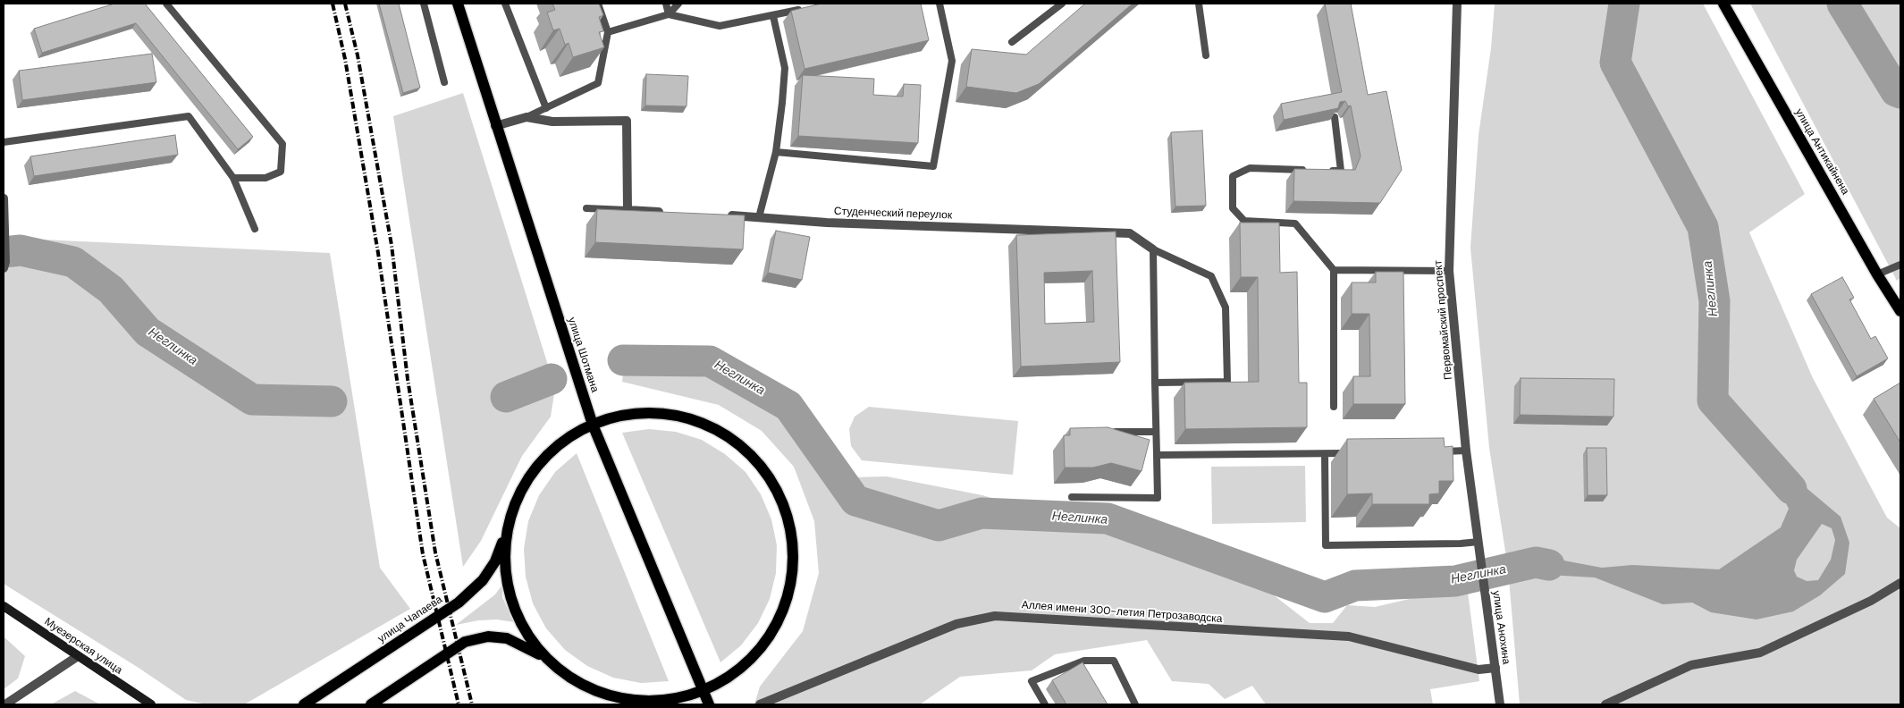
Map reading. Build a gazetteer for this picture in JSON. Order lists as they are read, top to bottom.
{
  "streets": {
    "main road": [
      "улица Антикайнена",
      "улица Шотмана",
      "улица Чапаева",
      "Муезерская улица"
    ],
    "street": [
      "Студенческий переулок",
      "Первомайский проспект",
      "Аллея имени 300-летия Петрозаводска",
      "улица Анохина"
    ]
  },
  "crossings": [
    ["Первомайский проспект", "улица Анохина"],
    ["Аллея имени 300-летия Петрозаводска", "улица Анохина"]
  ],
  "water": ["Неглинка"]
}
